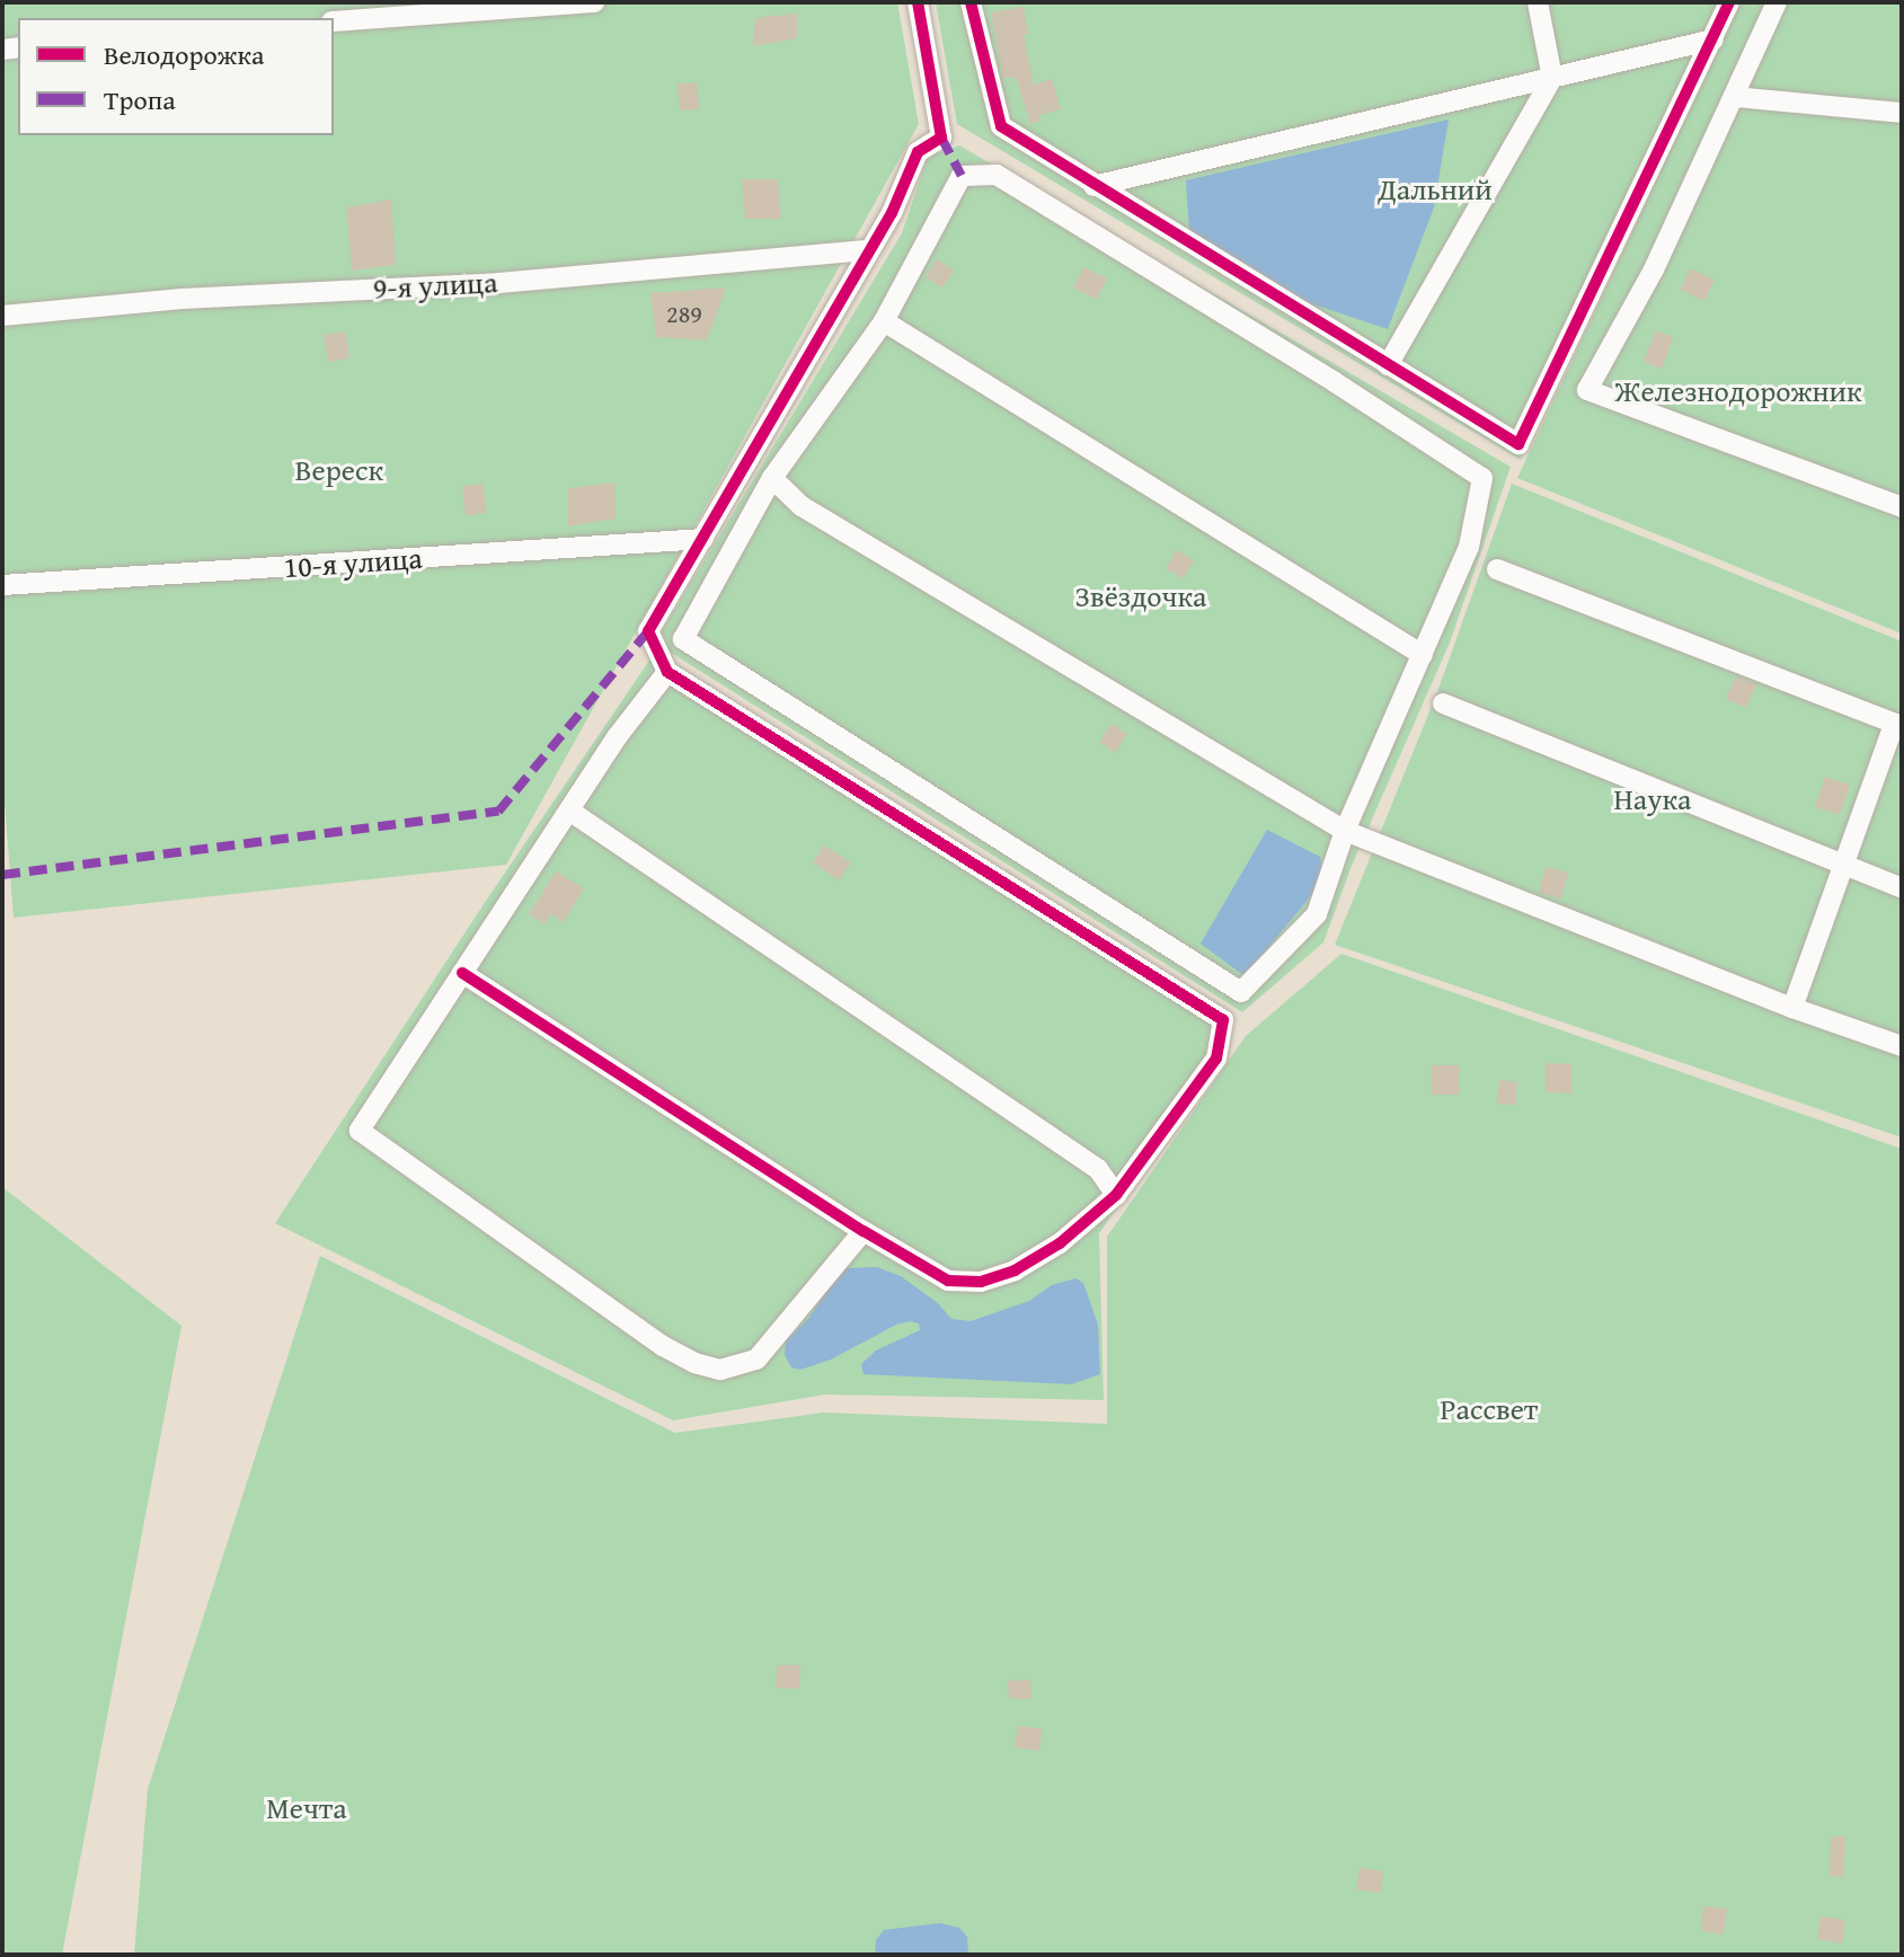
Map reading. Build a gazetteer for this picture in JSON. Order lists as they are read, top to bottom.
{
  "streets": {
    "street": ["9-я улица", "10-я улица"]
  },
  "parks": [
    "Дальний",
    "Железнодорожник",
    "Вереск",
    "Звёздочка",
    "Наука",
    "Рассвет",
    "Мечта"
  ],
  "house_numbers": ["289"],
  "legend": ["Велодорожка", "Тропа"]
}
